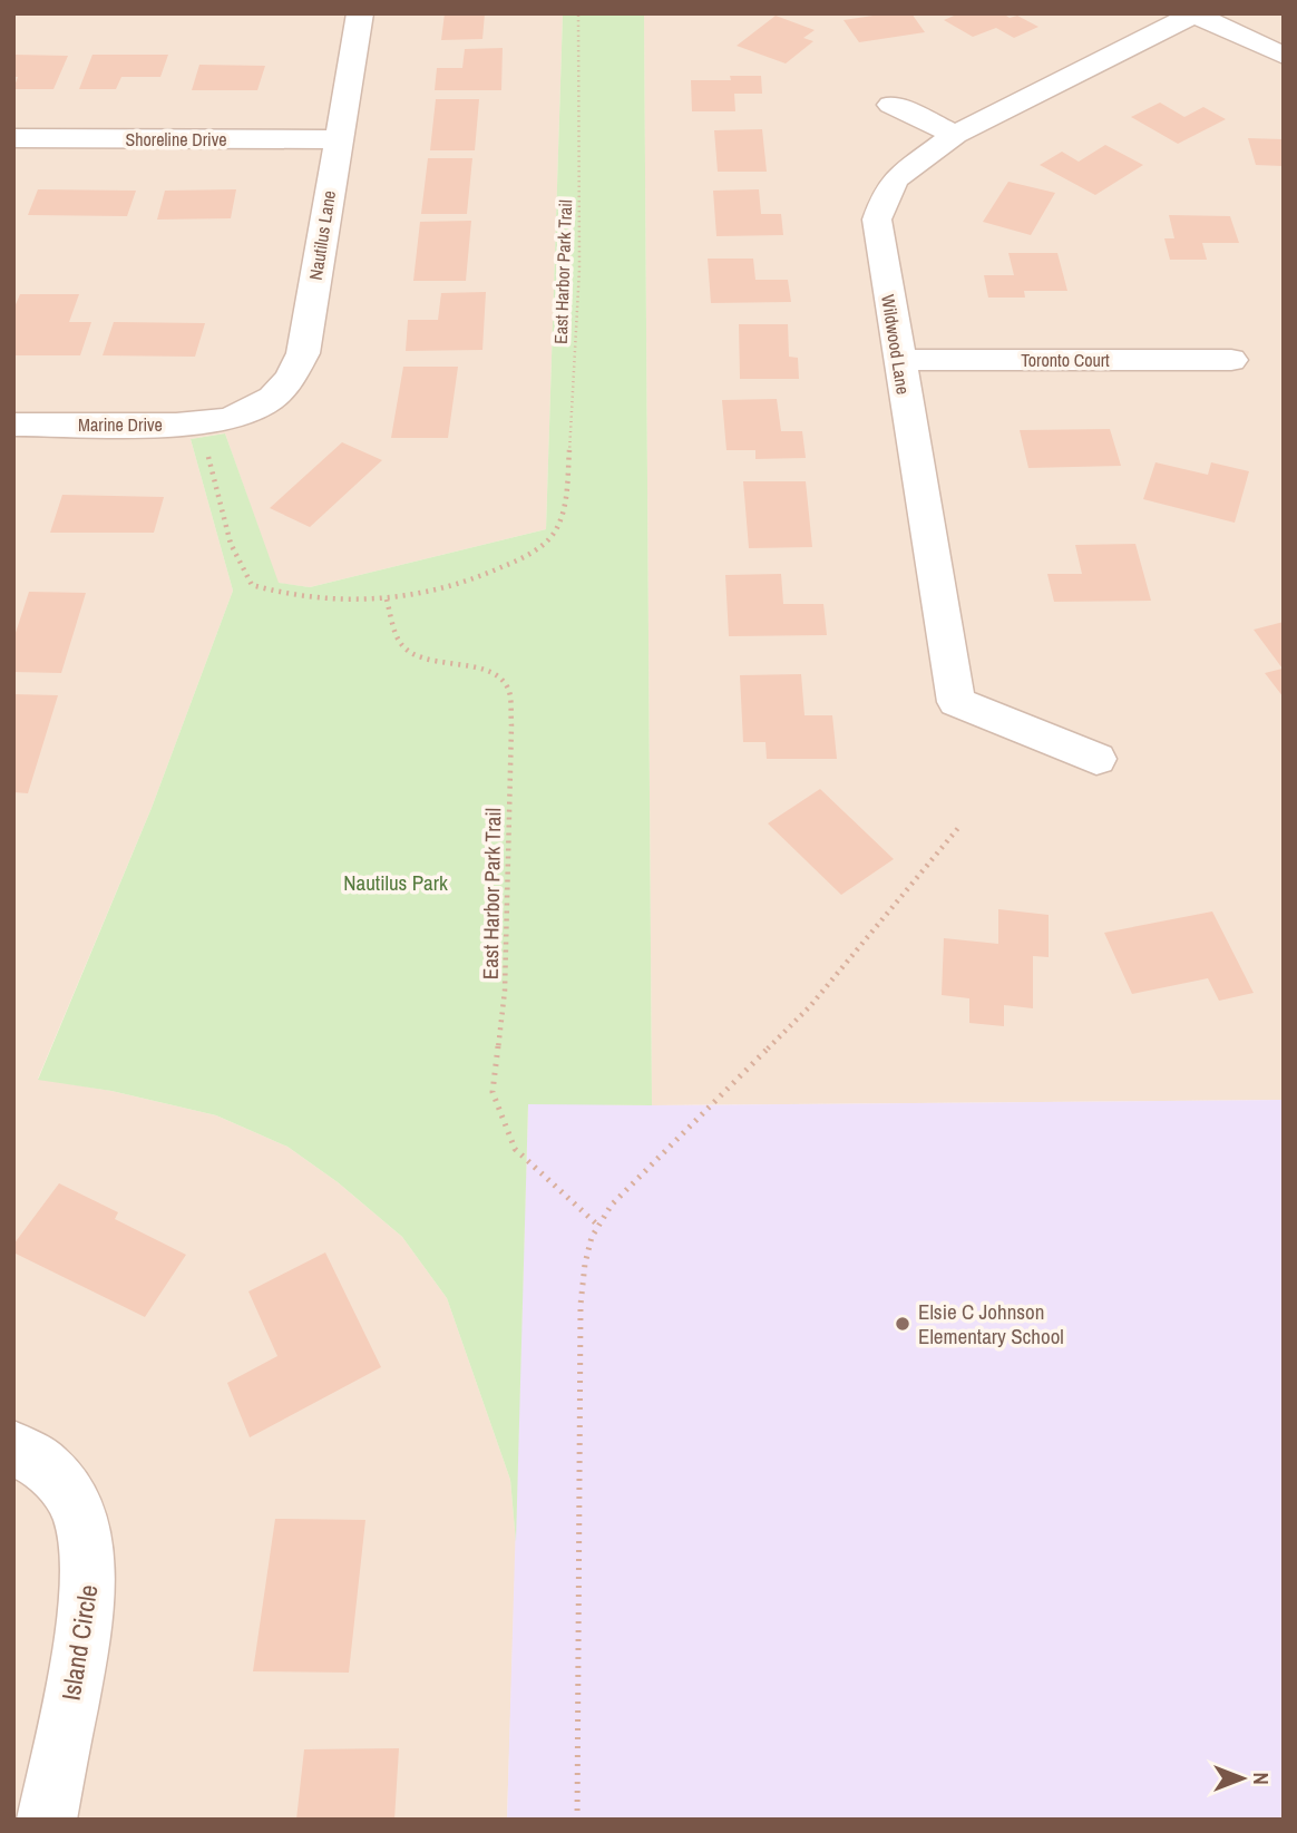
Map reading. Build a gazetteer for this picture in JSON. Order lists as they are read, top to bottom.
{
  "streets": {
    "street": [
      "Shoreline Drive",
      "Nautilus Lane",
      "Wildwood Lane",
      "Toronto Court",
      "Marine Drive",
      "Island Circle"
    ],
    "path": ["East Harbor Park Trail"]
  },
  "crossings": [
    ["Shoreline Drive", "Nautilus Lane"],
    ["Nautilus Lane", "Marine Drive"],
    ["Wildwood Lane", "Toronto Court"]
  ],
  "parks": ["Nautilus Park"],
  "places": ["Elsie C Johnson Elementary School"],
  "north": "right"
}
